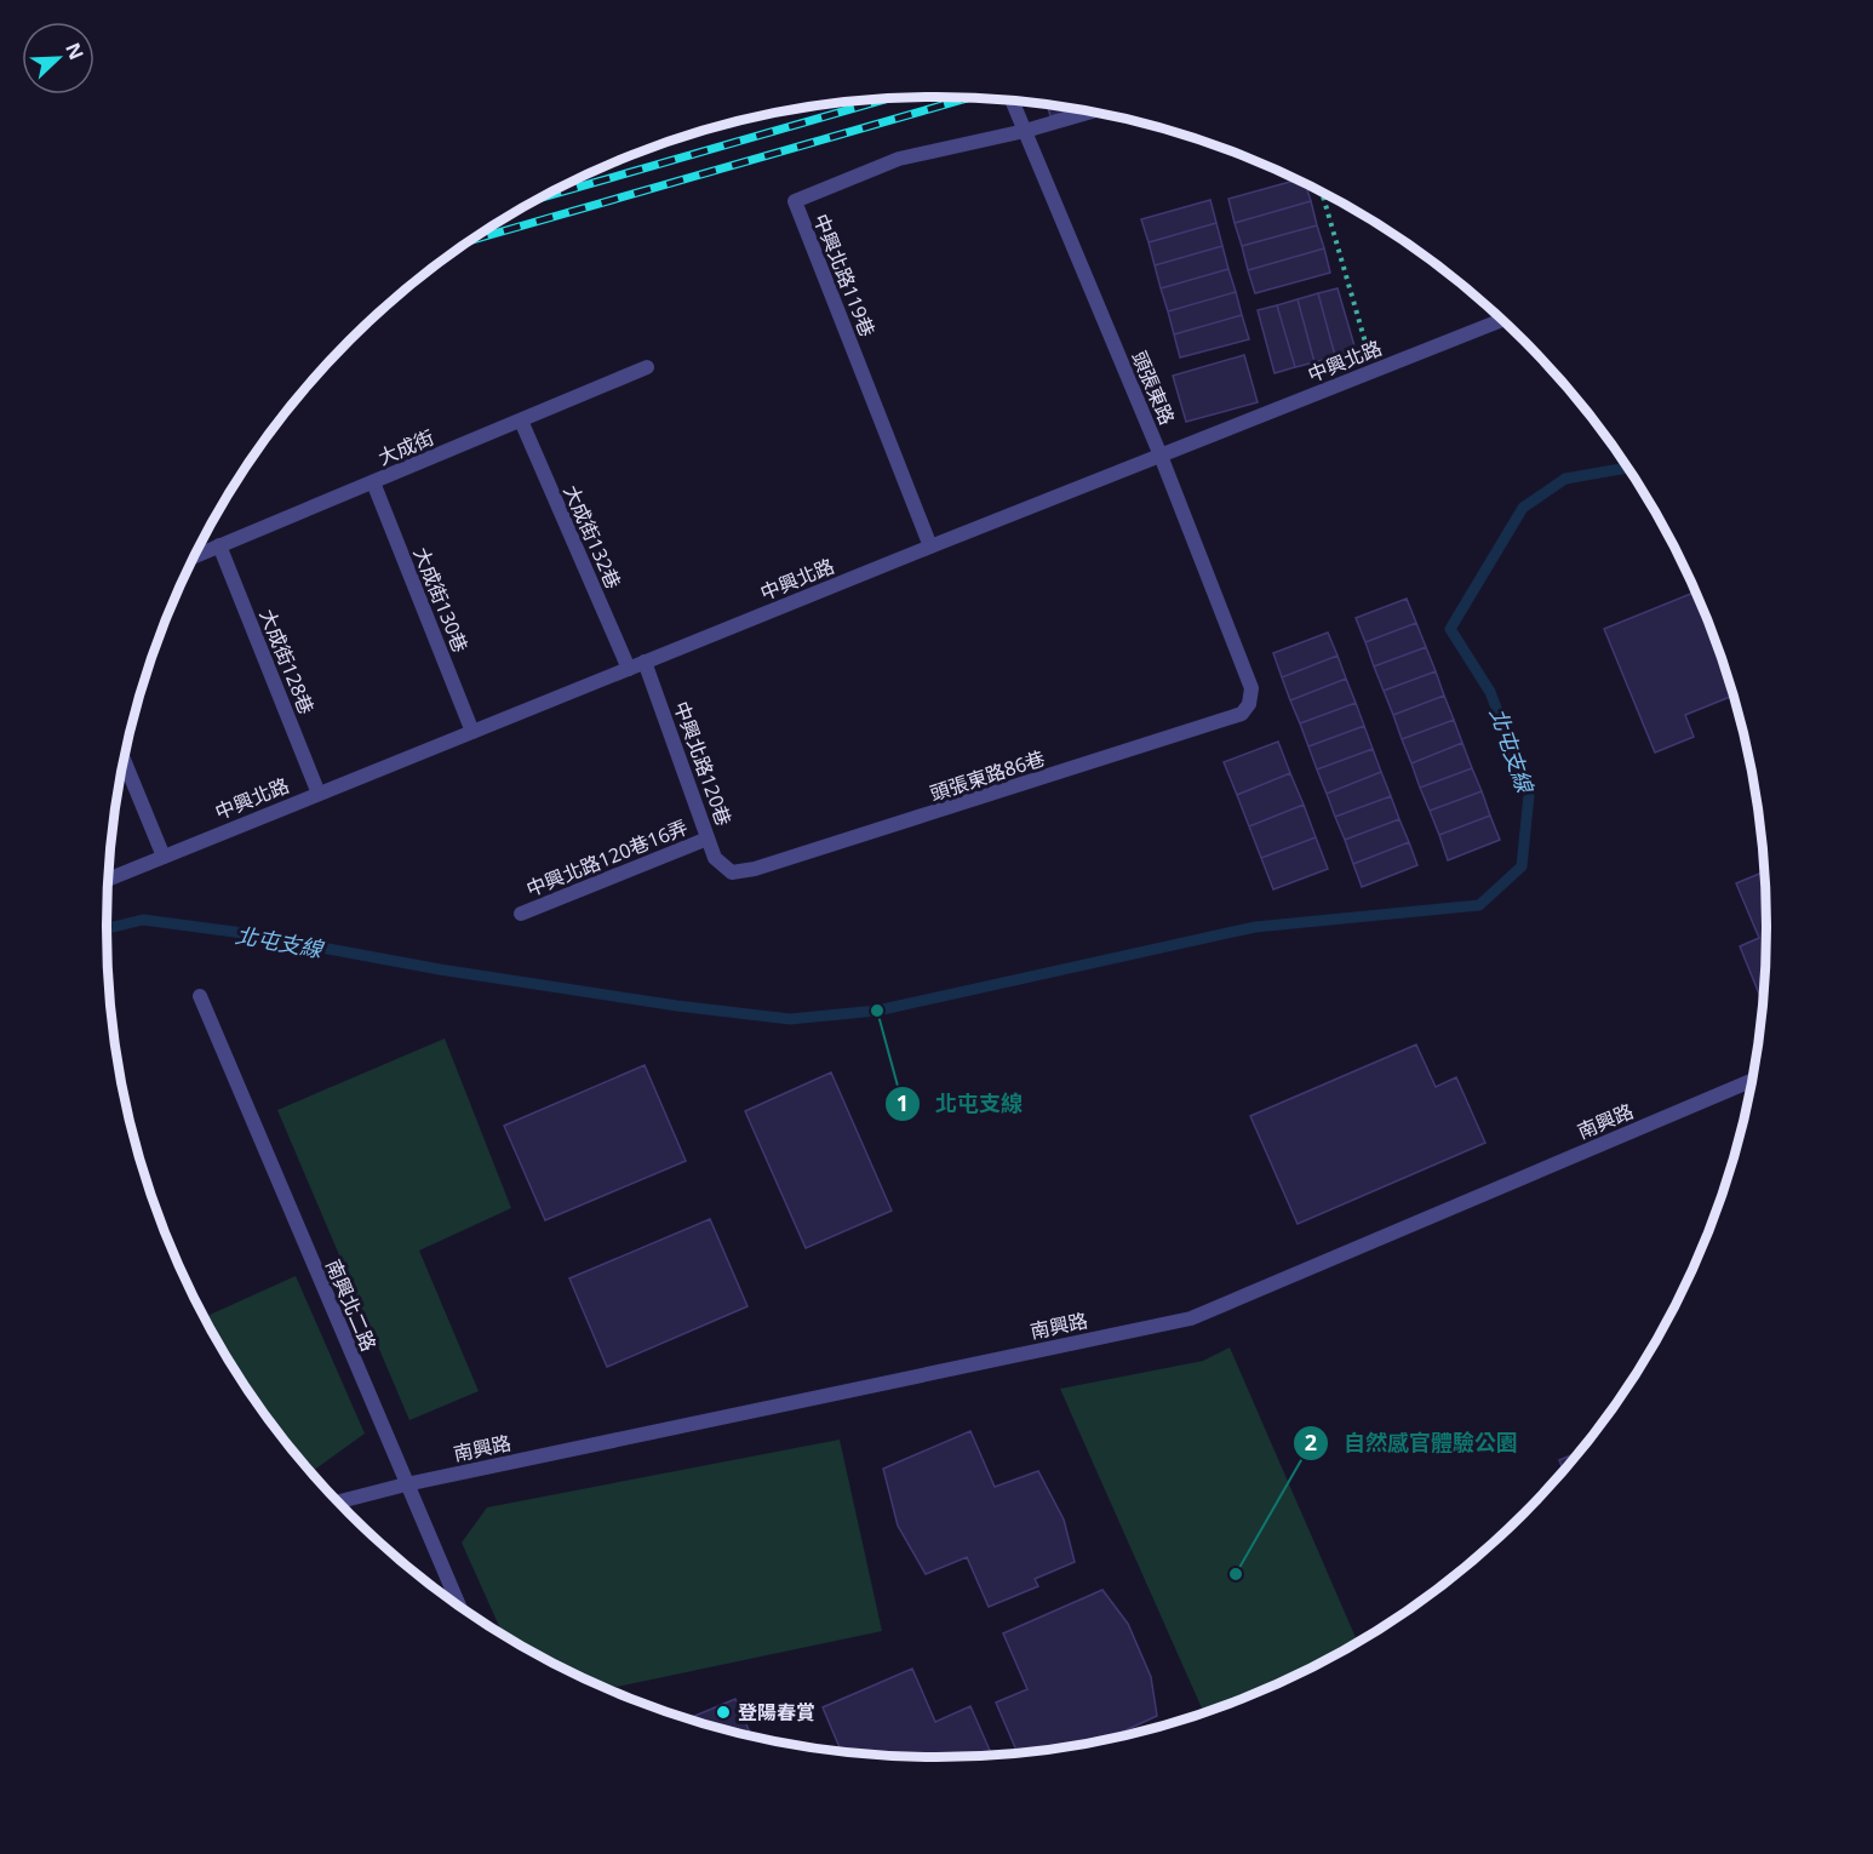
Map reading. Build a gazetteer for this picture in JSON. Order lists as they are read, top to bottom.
{
  "streets": {
    "street": [
      "中興北路119巷",
      "中興北路",
      "頭張東路",
      "大成街",
      "大成街132巷",
      "大成街130巷",
      "大成街128巷",
      "中興北路120巷",
      "頭張東路86巷",
      "中興北路120巷16弄",
      "南興路",
      "南興北二路"
    ]
  },
  "crossings": [
    ["中興北路119巷", "中興北路"],
    ["中興北路119巷", "頭張東路"],
    ["中興北路", "頭張東路"],
    ["中興北路", "大成街132巷"],
    ["中興北路", "大成街130巷"],
    ["中興北路", "大成街128巷"],
    ["中興北路", "中興北路120巷"],
    ["頭張東路", "頭張東路86巷"],
    ["大成街", "大成街132巷"],
    ["大成街", "大成街130巷"],
    ["大成街", "大成街128巷"],
    ["中興北路120巷", "頭張東路86巷"],
    ["中興北路120巷", "中興北路120巷16弄"],
    ["南興路", "南興北二路"]
  ],
  "water": ["北屯支線"],
  "places": ["北屯支線", "自然感官體驗公園", "登陽春賞"],
  "north": "top right"
}
